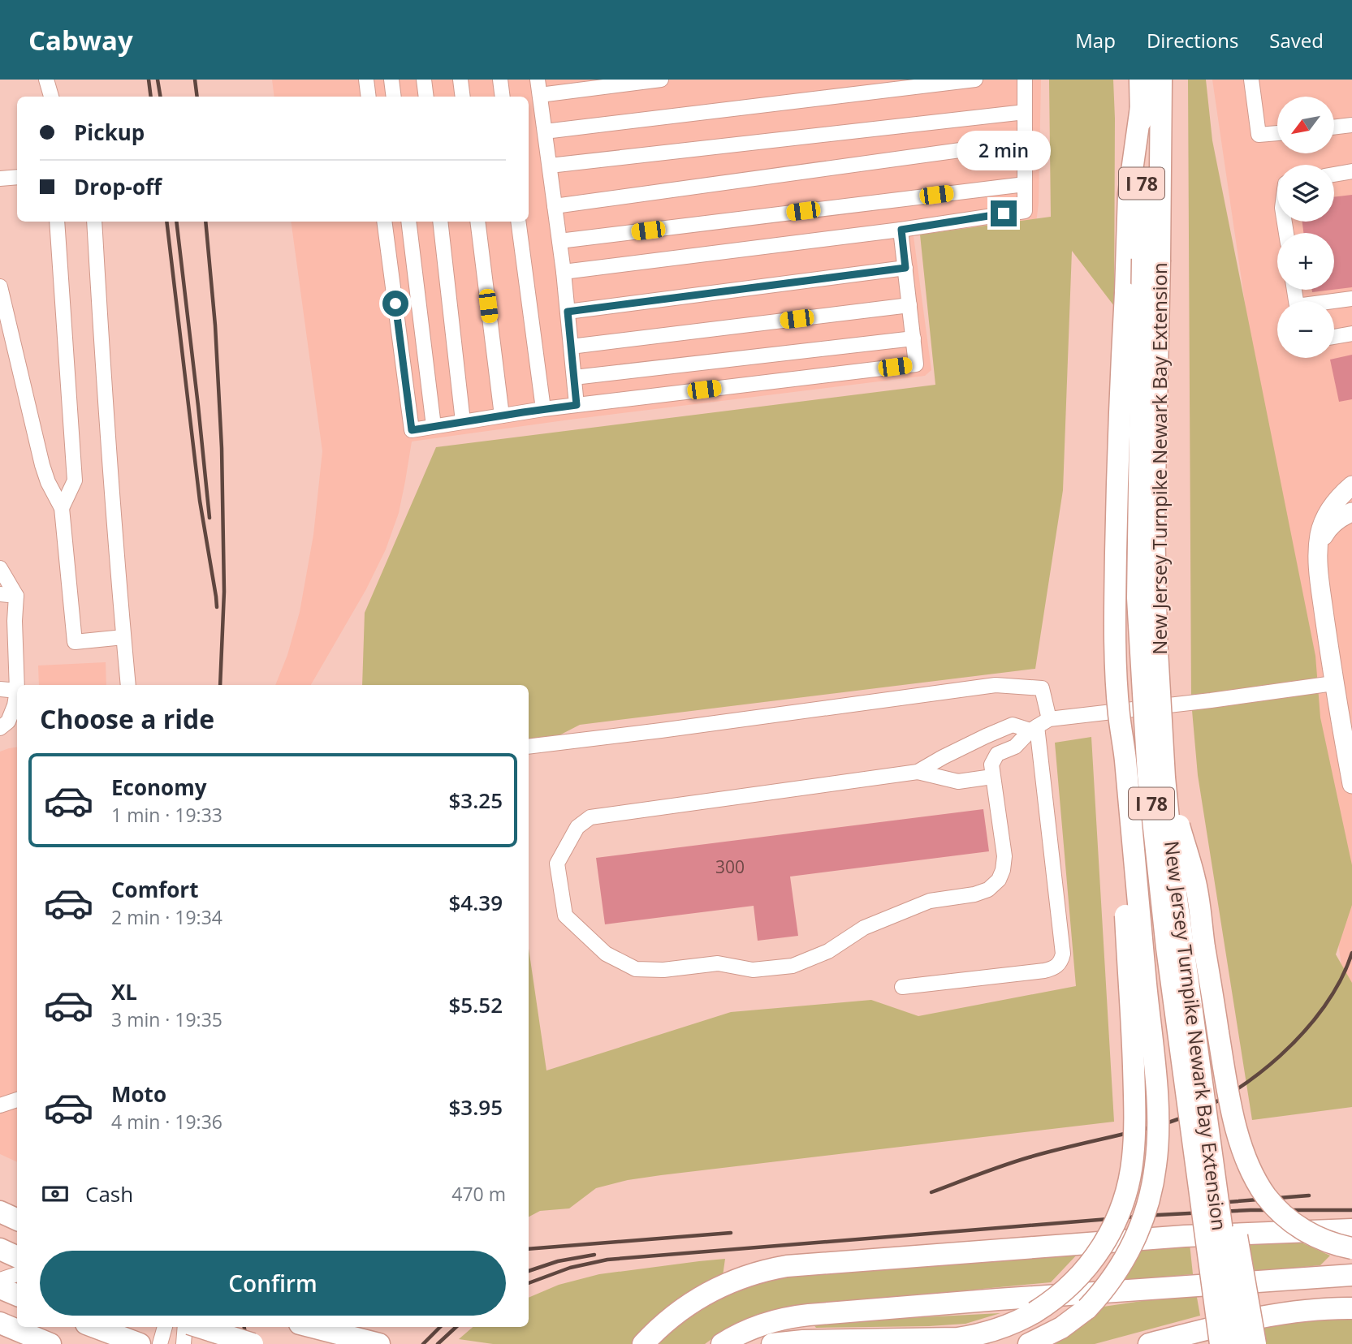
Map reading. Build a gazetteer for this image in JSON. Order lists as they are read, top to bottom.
{
  "streets": {
    "highway": ["I 78", "New Jersey Turnpike Newark Bay Extension"]
  },
  "house_numbers": ["300"],
  "north": "bottom left",
  "page": {
    "header": "Cabway",
    "nav": ["Map", "Directions", "Saved"],
    "map_buttons": ["+", "−"],
    "banner": ["Pickup", "Drop-off"],
    "bubble": "2 min",
    "heading": "Choose a ride",
    "list": [
      {
        "name": "Economy",
        "note": "1 min · 19:33",
        "value": "$3.25"
      },
      {
        "name": "Comfort",
        "note": "2 min · 19:34",
        "value": "$4.39"
      },
      {
        "name": "XL",
        "note": "3 min · 19:35",
        "value": "$5.52"
      },
      {
        "name": "Moto",
        "note": "4 min · 19:36",
        "value": "$3.95"
      }
    ],
    "pay": ["Cash", "470 m"],
    "buttons": "Confirm"
  }
}
